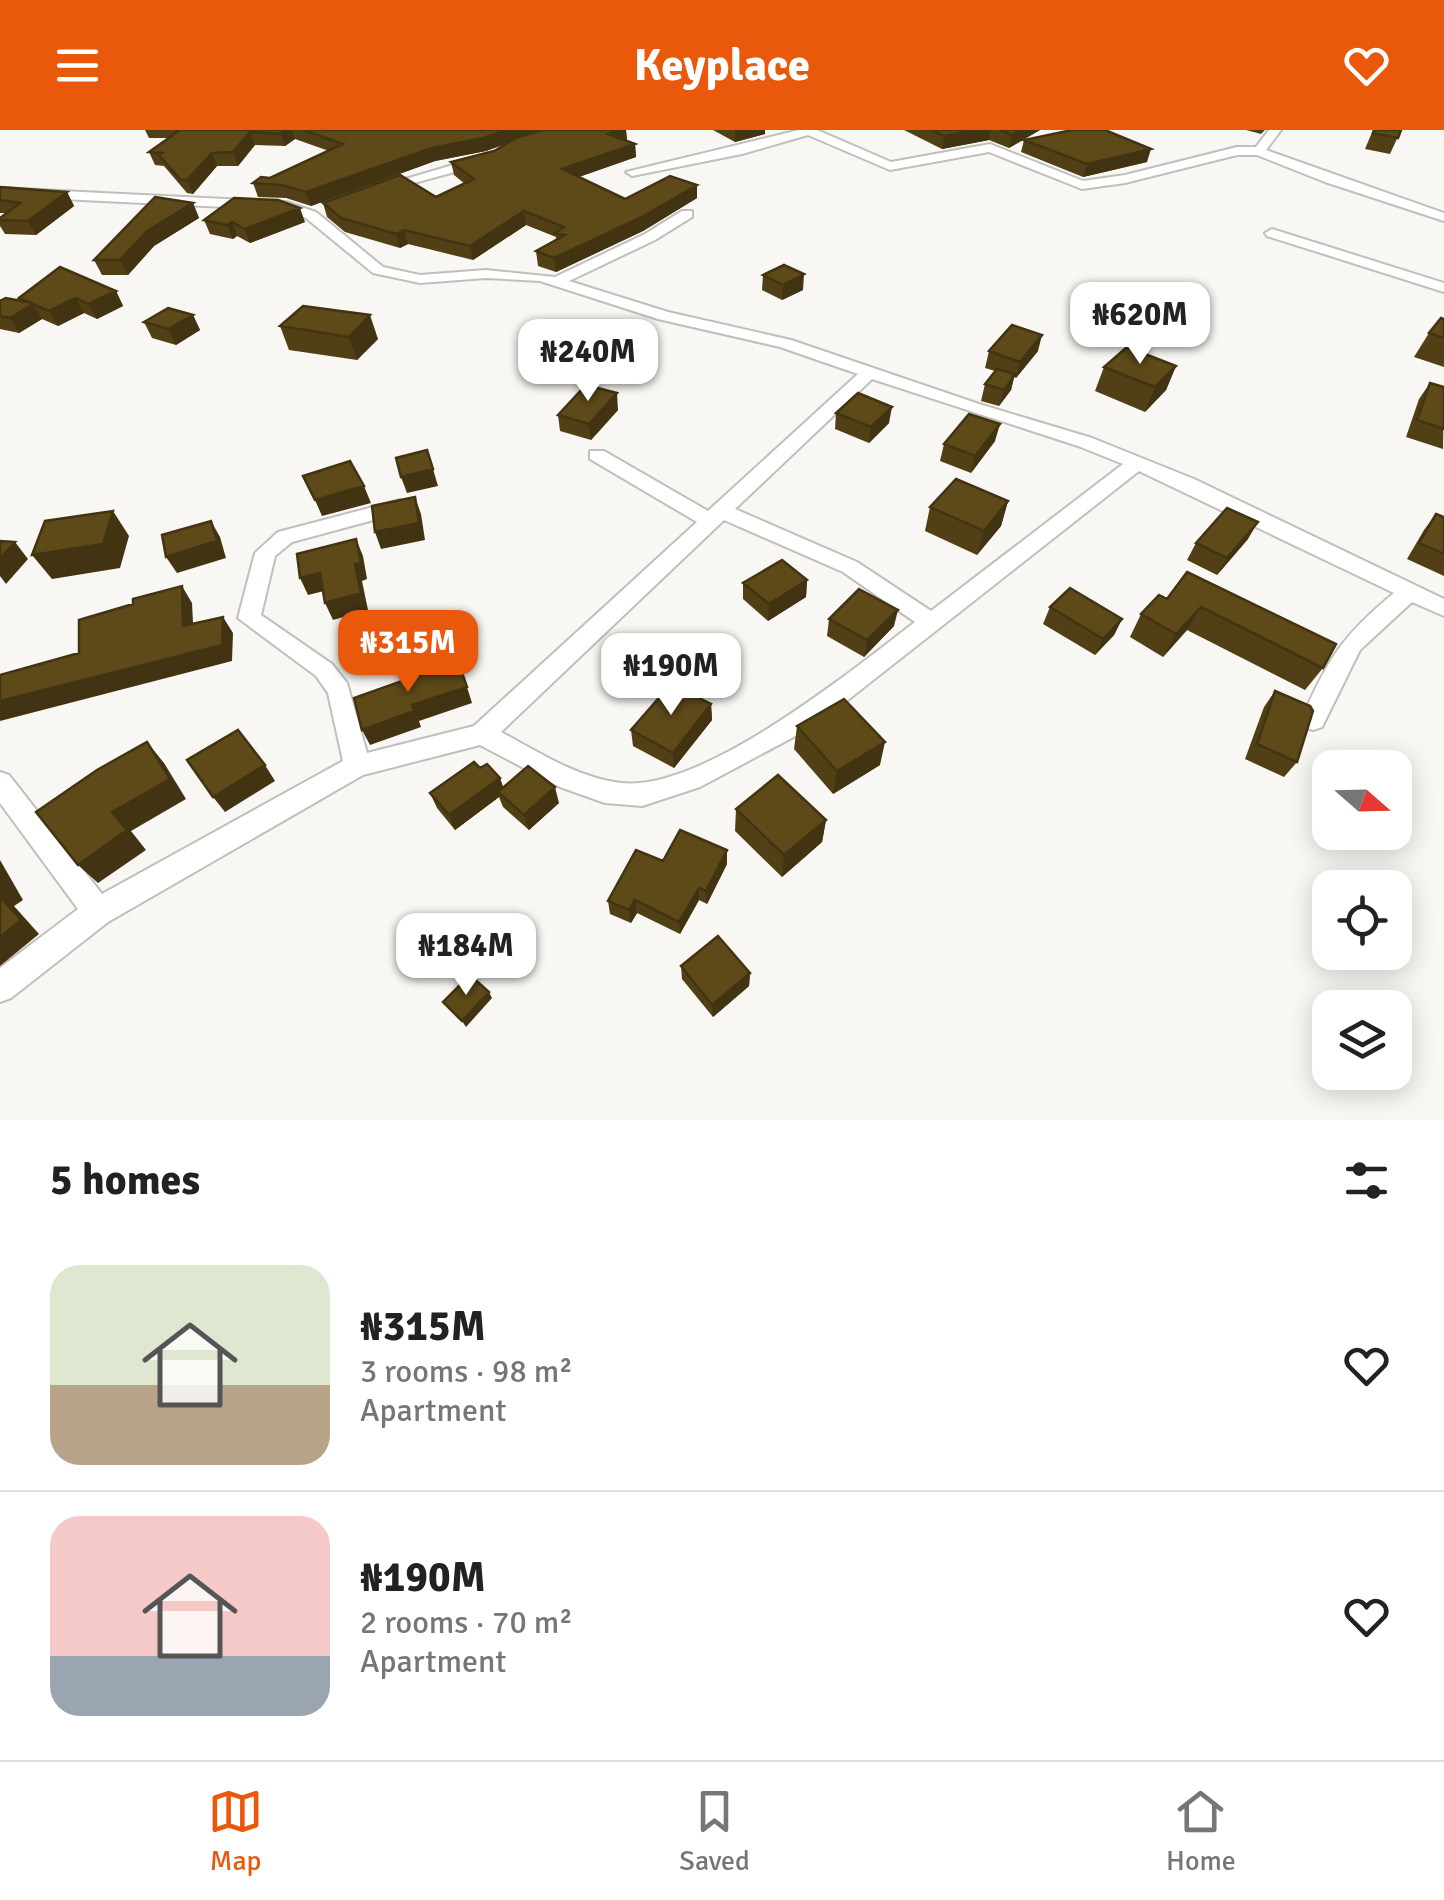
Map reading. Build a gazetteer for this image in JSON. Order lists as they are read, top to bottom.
{
  "north": "right",
  "page": {
    "header": "Keyplace",
    "price": [
      "₦620M",
      "₦240M",
      "₦315M",
      "₦190M",
      "₦184M"
    ],
    "heading": "5 homes",
    "list": [
      {
        "name": "₦315M",
        "note": "3 rooms · 98 m² · Apartment"
      },
      {
        "name": "₦190M",
        "note": "2 rooms · 70 m² · Apartment"
      }
    ],
    "tabs": ["Map", "Saved", "Home"]
  }
}
